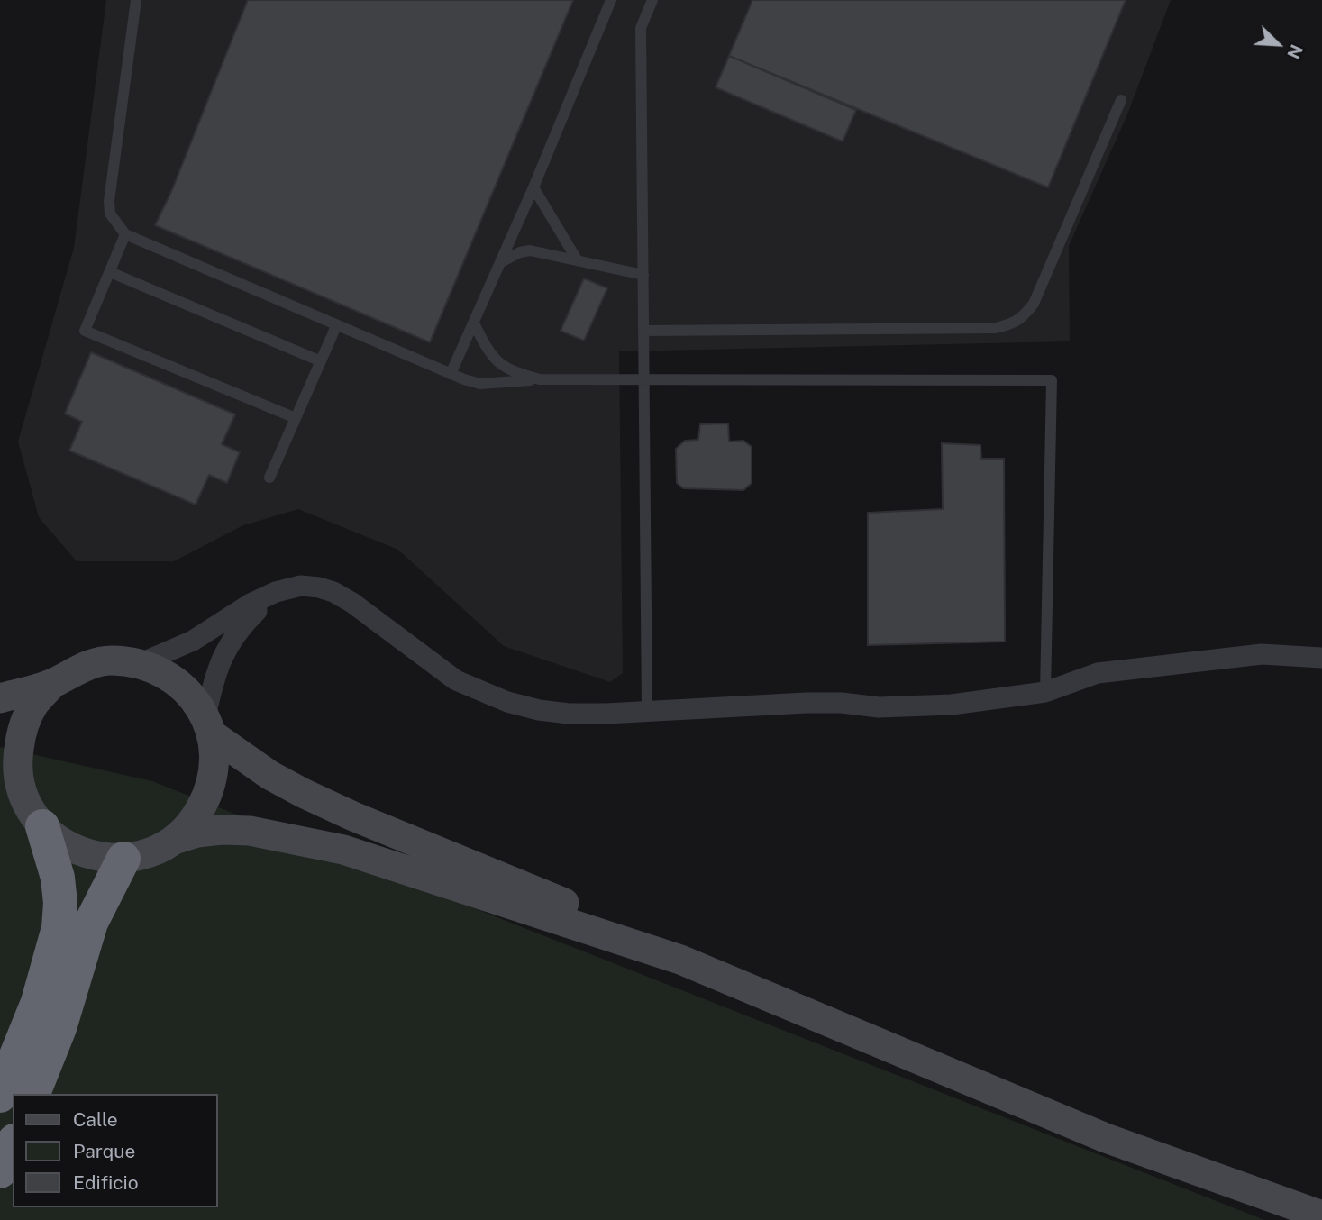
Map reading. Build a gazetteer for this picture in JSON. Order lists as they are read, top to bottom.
{
  "legend": ["Calle", "Parque", "Edificio"],
  "north": "bottom right"
}
